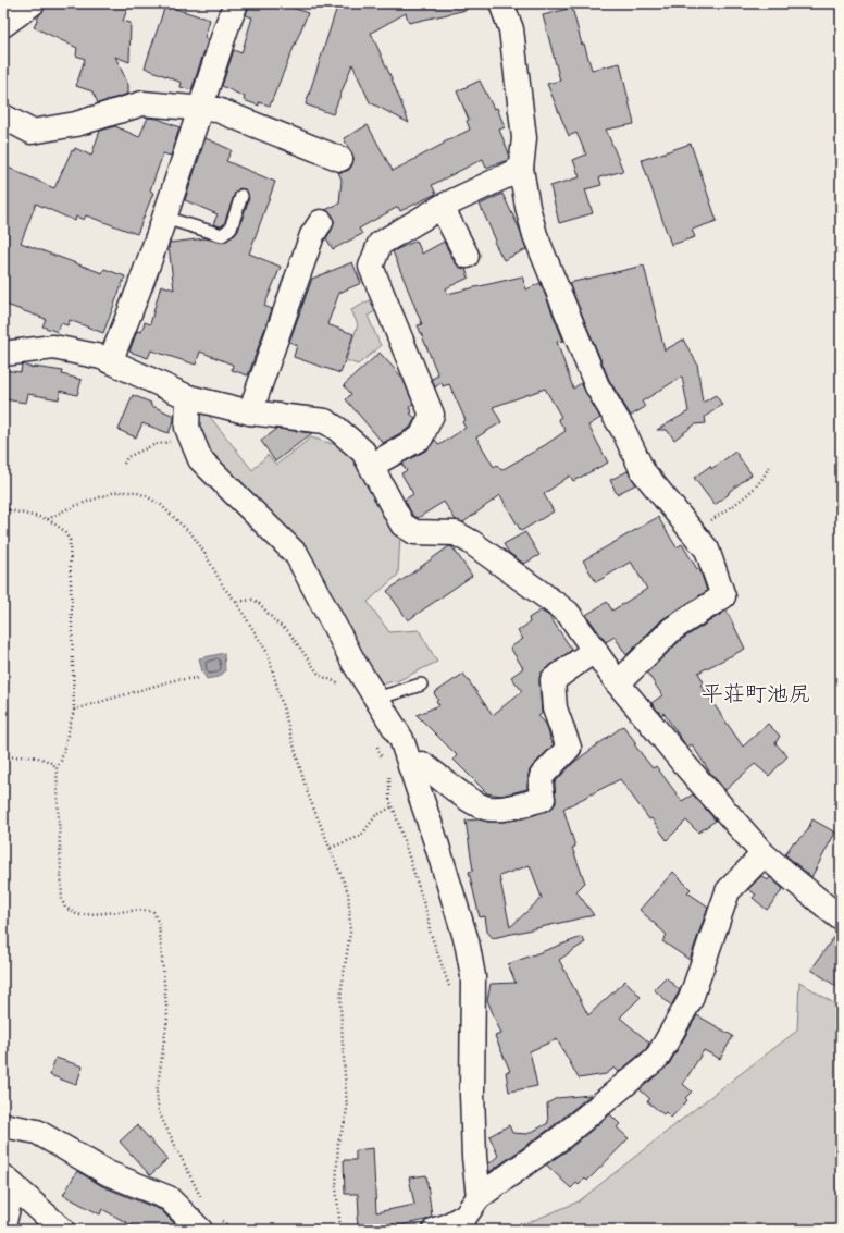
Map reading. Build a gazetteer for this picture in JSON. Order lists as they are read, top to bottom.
{
  "districts": ["平荘町池尻"]
}
